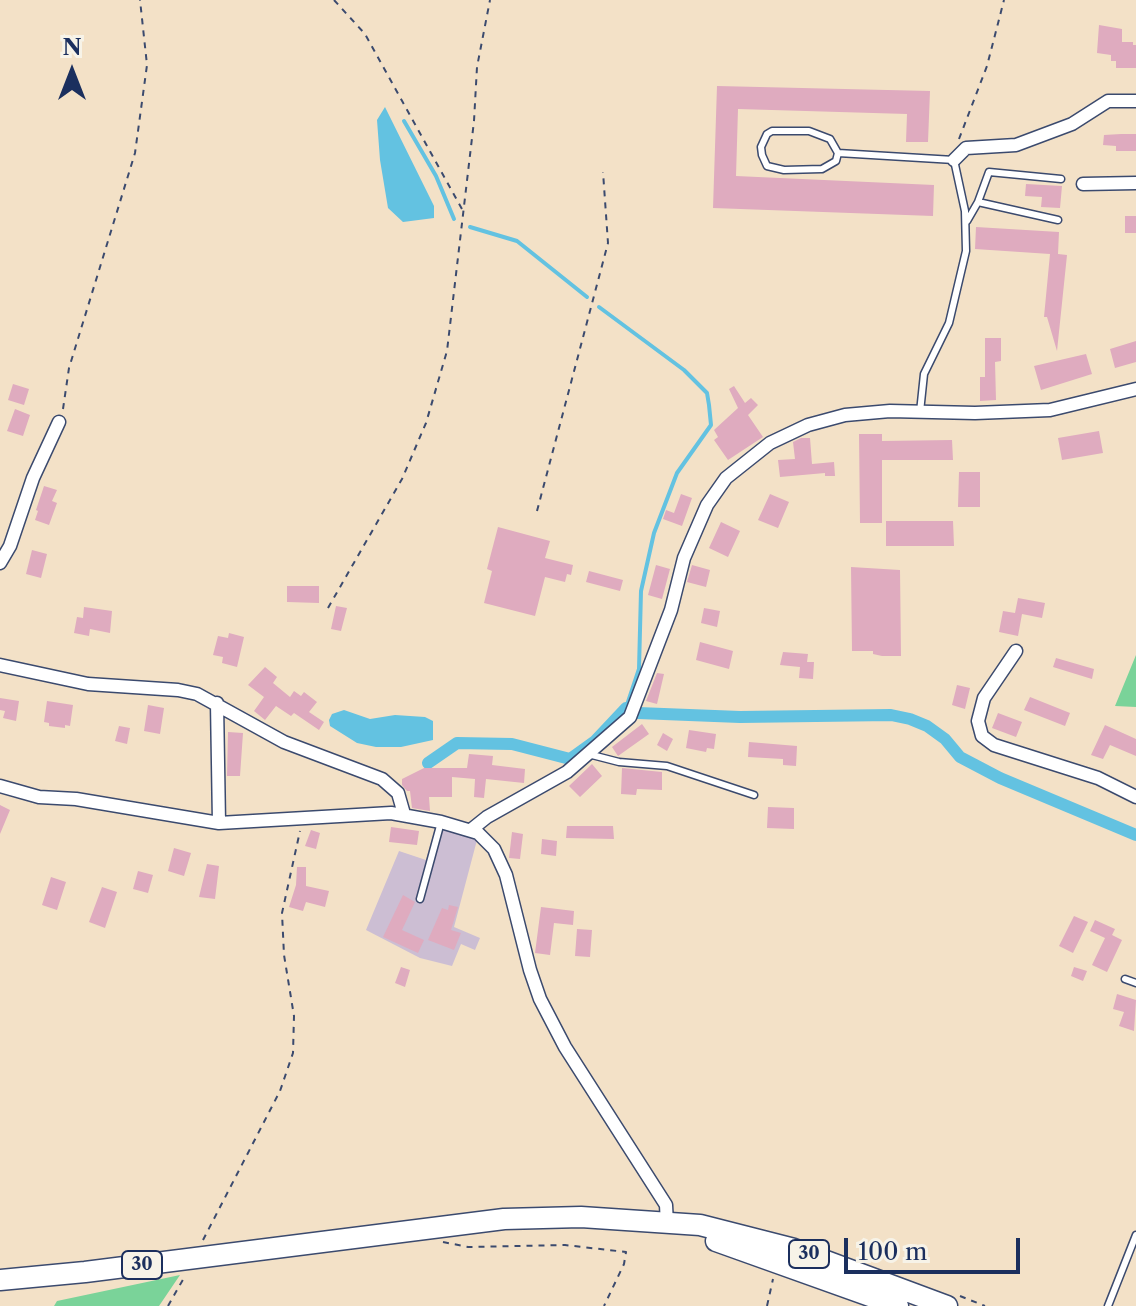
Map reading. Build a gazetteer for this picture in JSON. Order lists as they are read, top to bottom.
{
  "streets": {
    "main road": ["30"]
  },
  "scale_bar": "100 m",
  "north": "top"
}
